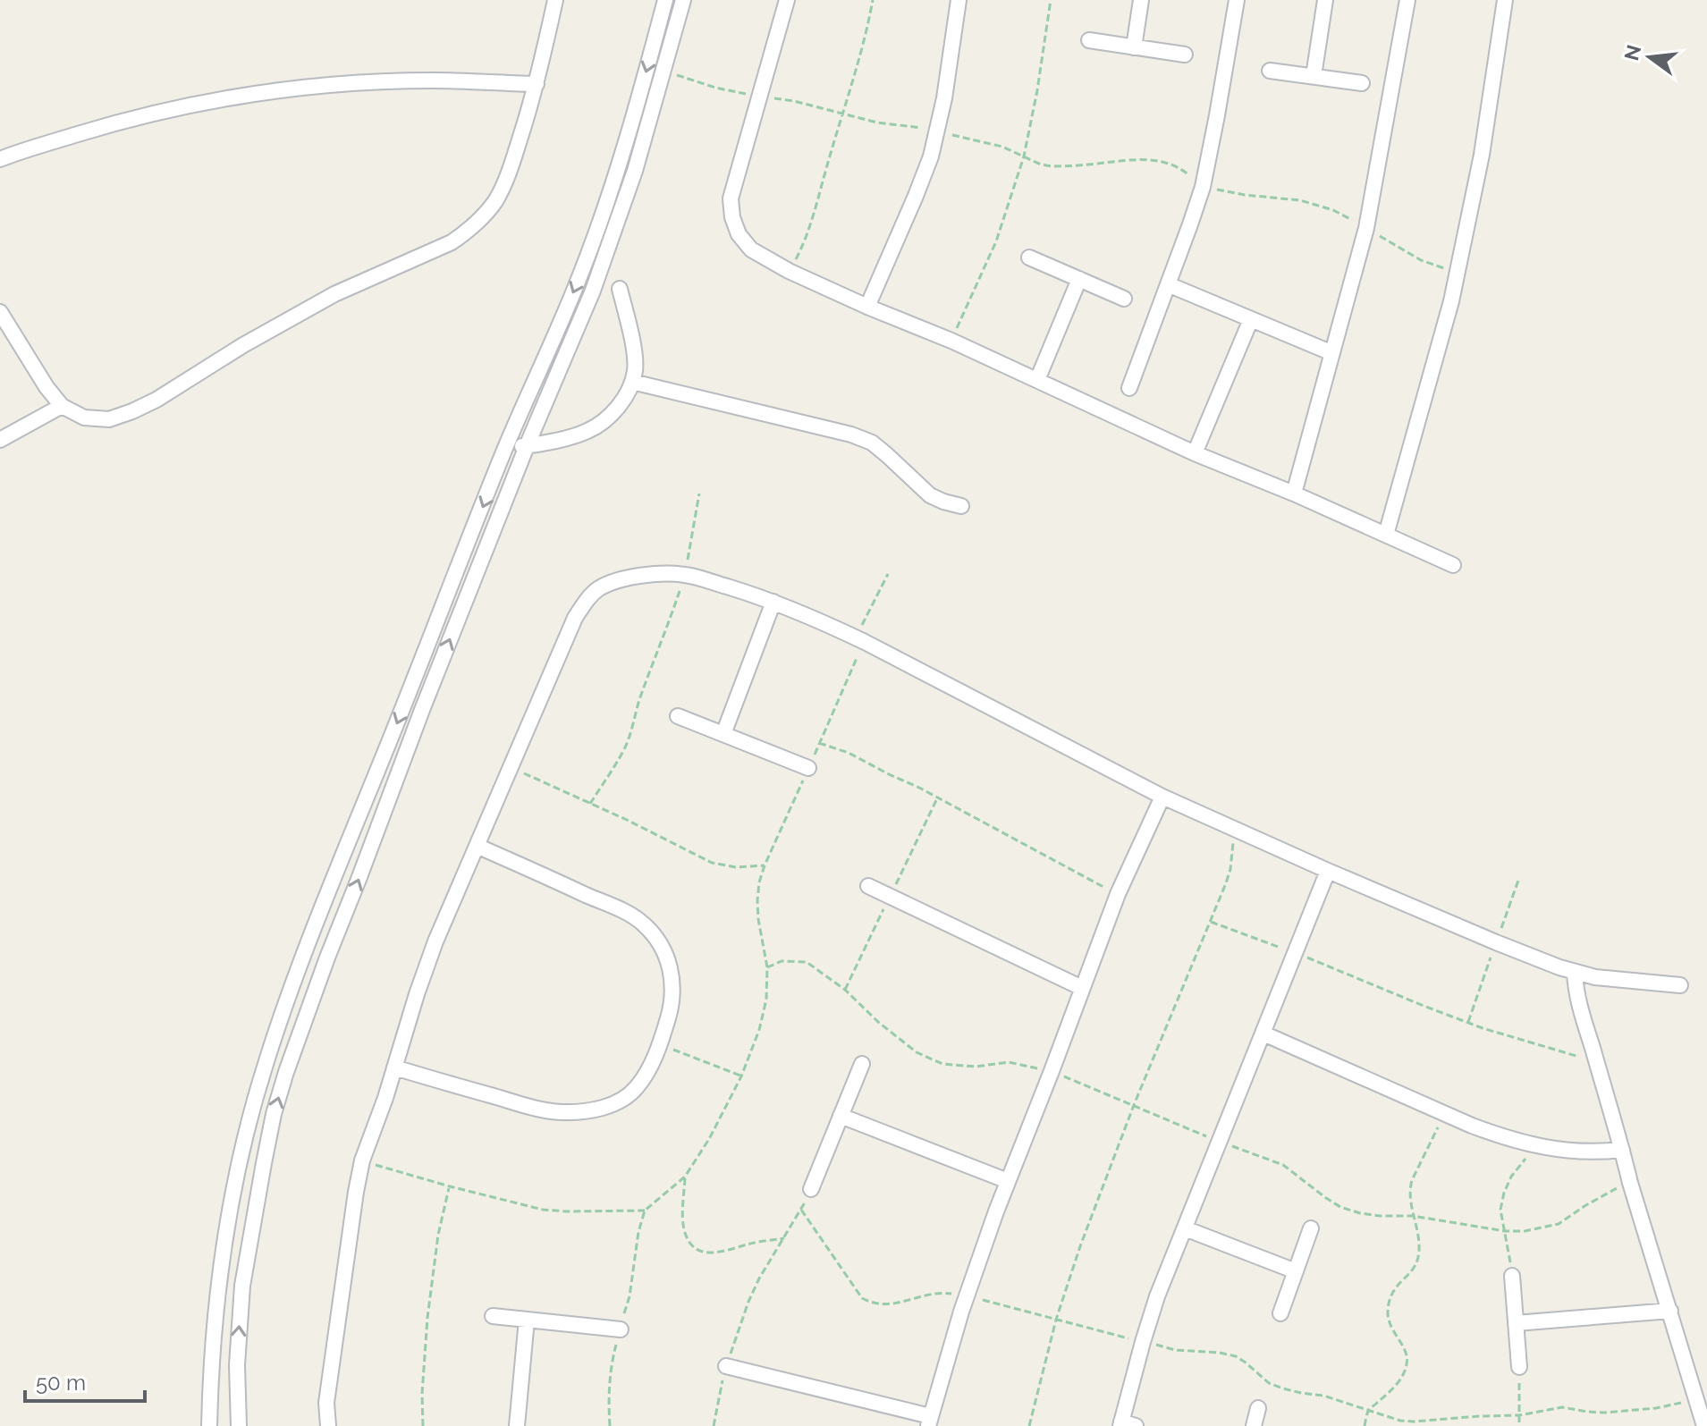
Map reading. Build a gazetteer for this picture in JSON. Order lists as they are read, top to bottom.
{
  "scale_bar": "50 m",
  "north": "left"
}
